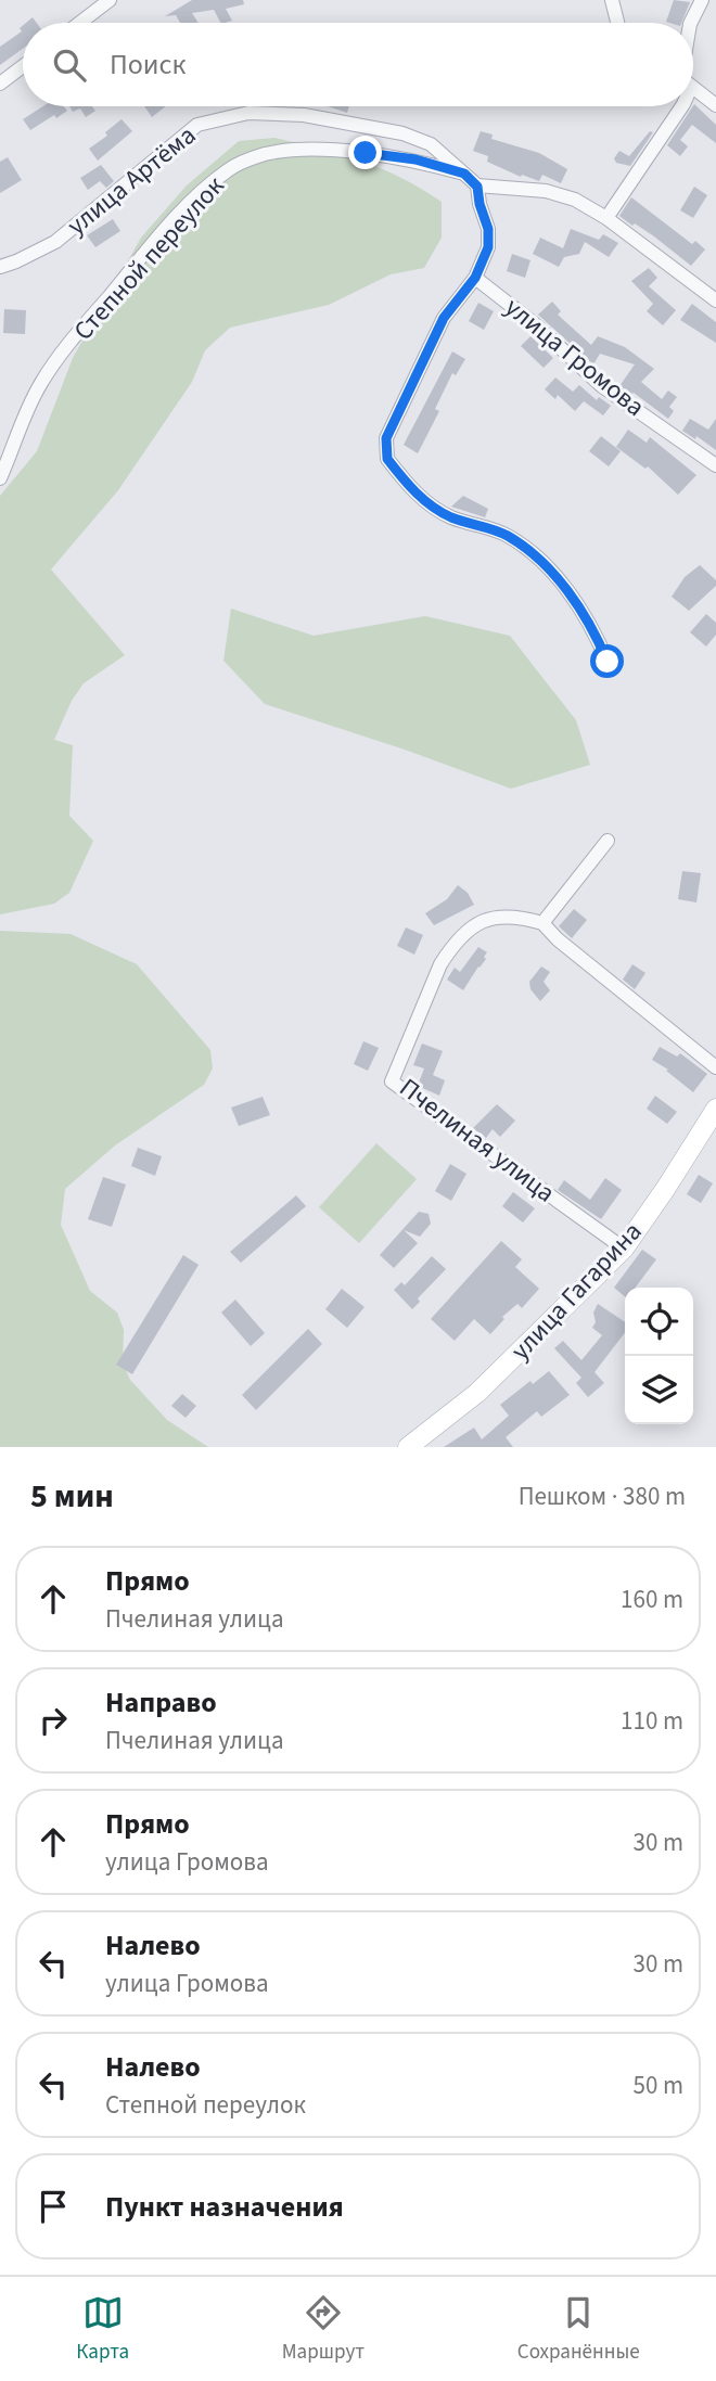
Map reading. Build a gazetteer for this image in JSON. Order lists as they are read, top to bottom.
{
  "streets": {
    "street": [
      "улица Артёма",
      "Степной переулок",
      "улица Громова",
      "Пчелиная улица",
      "улица Гагарина"
    ]
  },
  "crossings": [
    ["улица Артёма", "Степной переулок"],
    ["Пчелиная улица", "улица Гагарина"]
  ],
  "page": {
    "search": "Поиск",
    "heading": ["5 мин", "Пешком · 380 m"],
    "list": [
      ["Прямо", "Пчелиная улица", "160 m"],
      ["Направо", "Пчелиная улица", "110 m"],
      ["Прямо", "улица Громова", "30 m"],
      ["Налево", "улица Громова", "30 m"],
      ["Налево", "Степной переулок", "50 m"],
      "Пункт назначения"
    ],
    "nav": ["Карта", "Маршрут", "Сохранённые"]
  }
}
